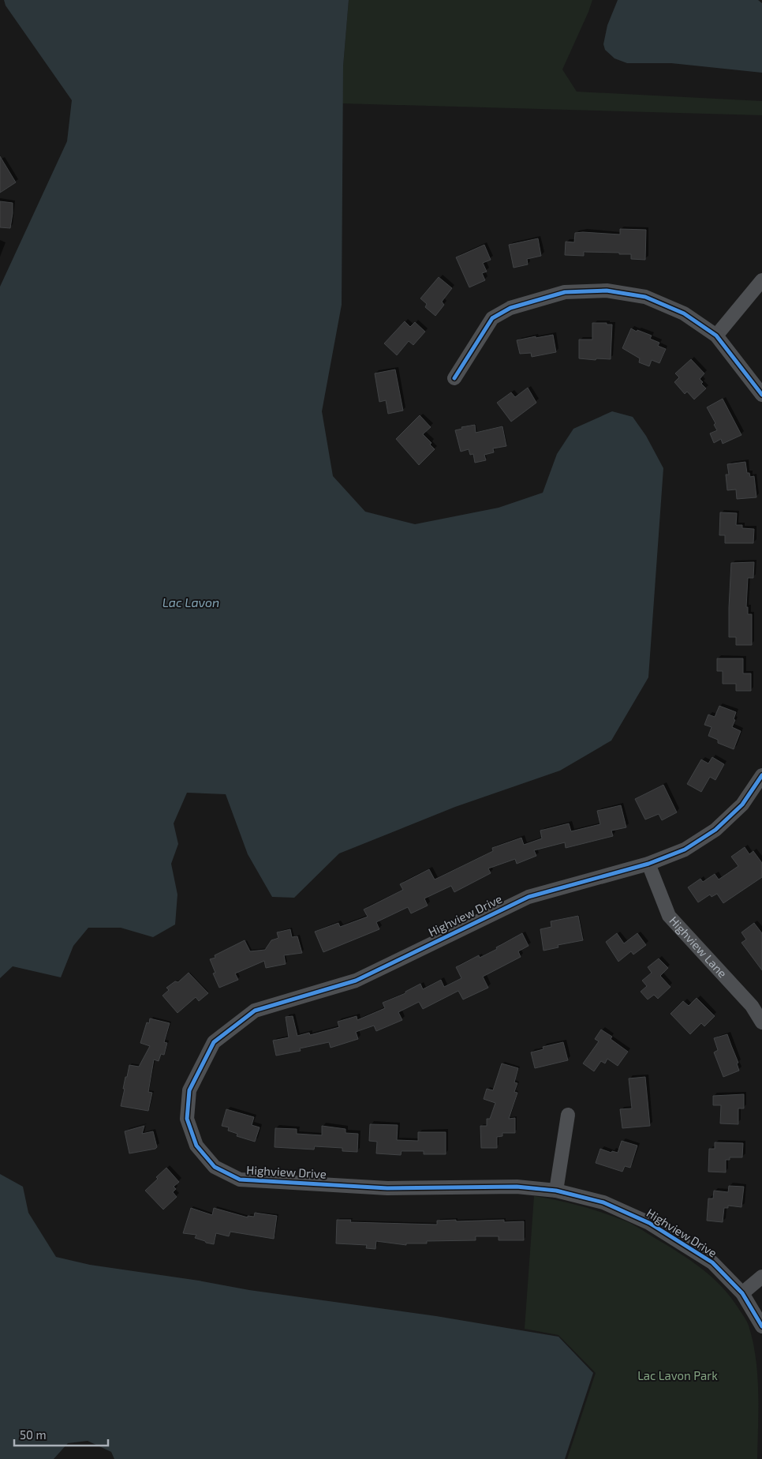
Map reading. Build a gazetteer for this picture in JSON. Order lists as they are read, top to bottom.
{
  "streets": {
    "street": ["Highview Drive", "Highview Lane"]
  },
  "crossings": [
    ["Highview Drive", "Highview Lane"]
  ],
  "water": ["Lac Lavon"],
  "parks": ["Lac Lavon Park"],
  "scale_bar": "50 m"
}
